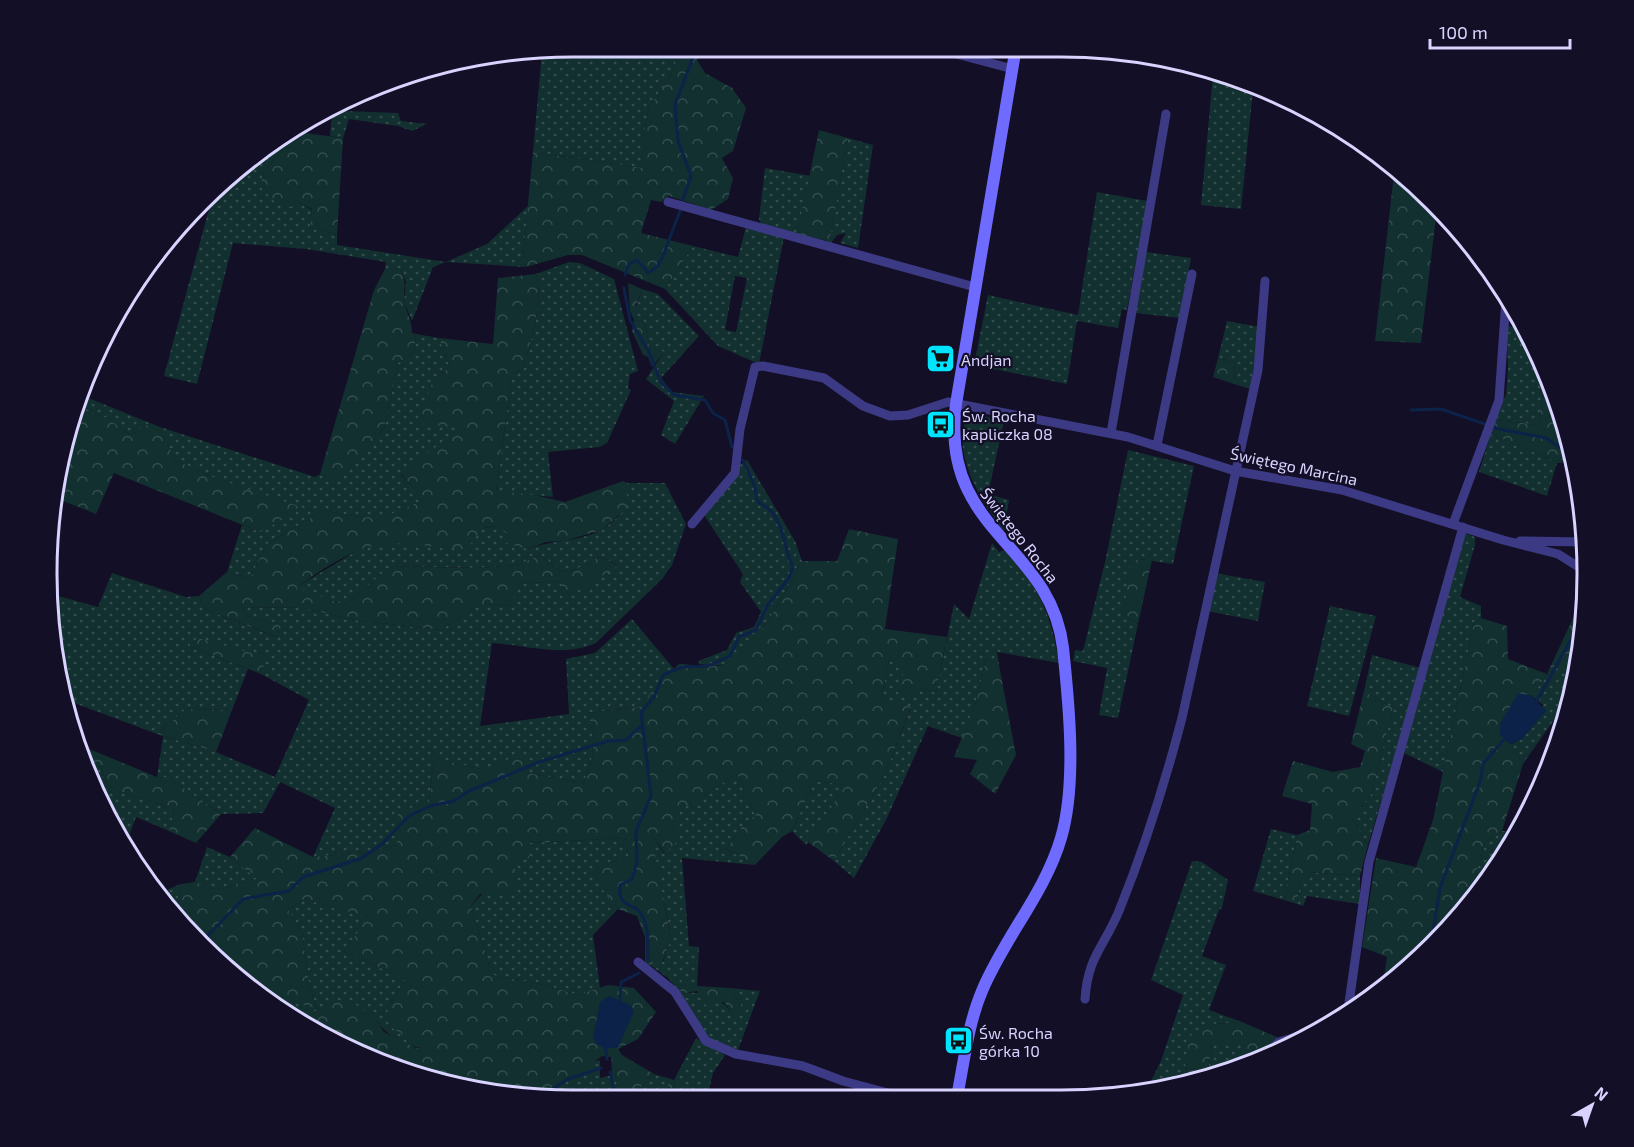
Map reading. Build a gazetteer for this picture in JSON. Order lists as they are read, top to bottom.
{
  "streets": {
    "street": ["Świętego Marcina", "Świętego Rocha"]
  },
  "crossings": [
    ["Świętego Marcina", "Świętego Rocha"]
  ],
  "places": {
    "supermarket": ["Andjan"],
    "bus stop": ["Św. Rocha kapliczka 08", "Św. Rocha górka 10"]
  },
  "scale_bar": "100 m",
  "north": "top right"
}
